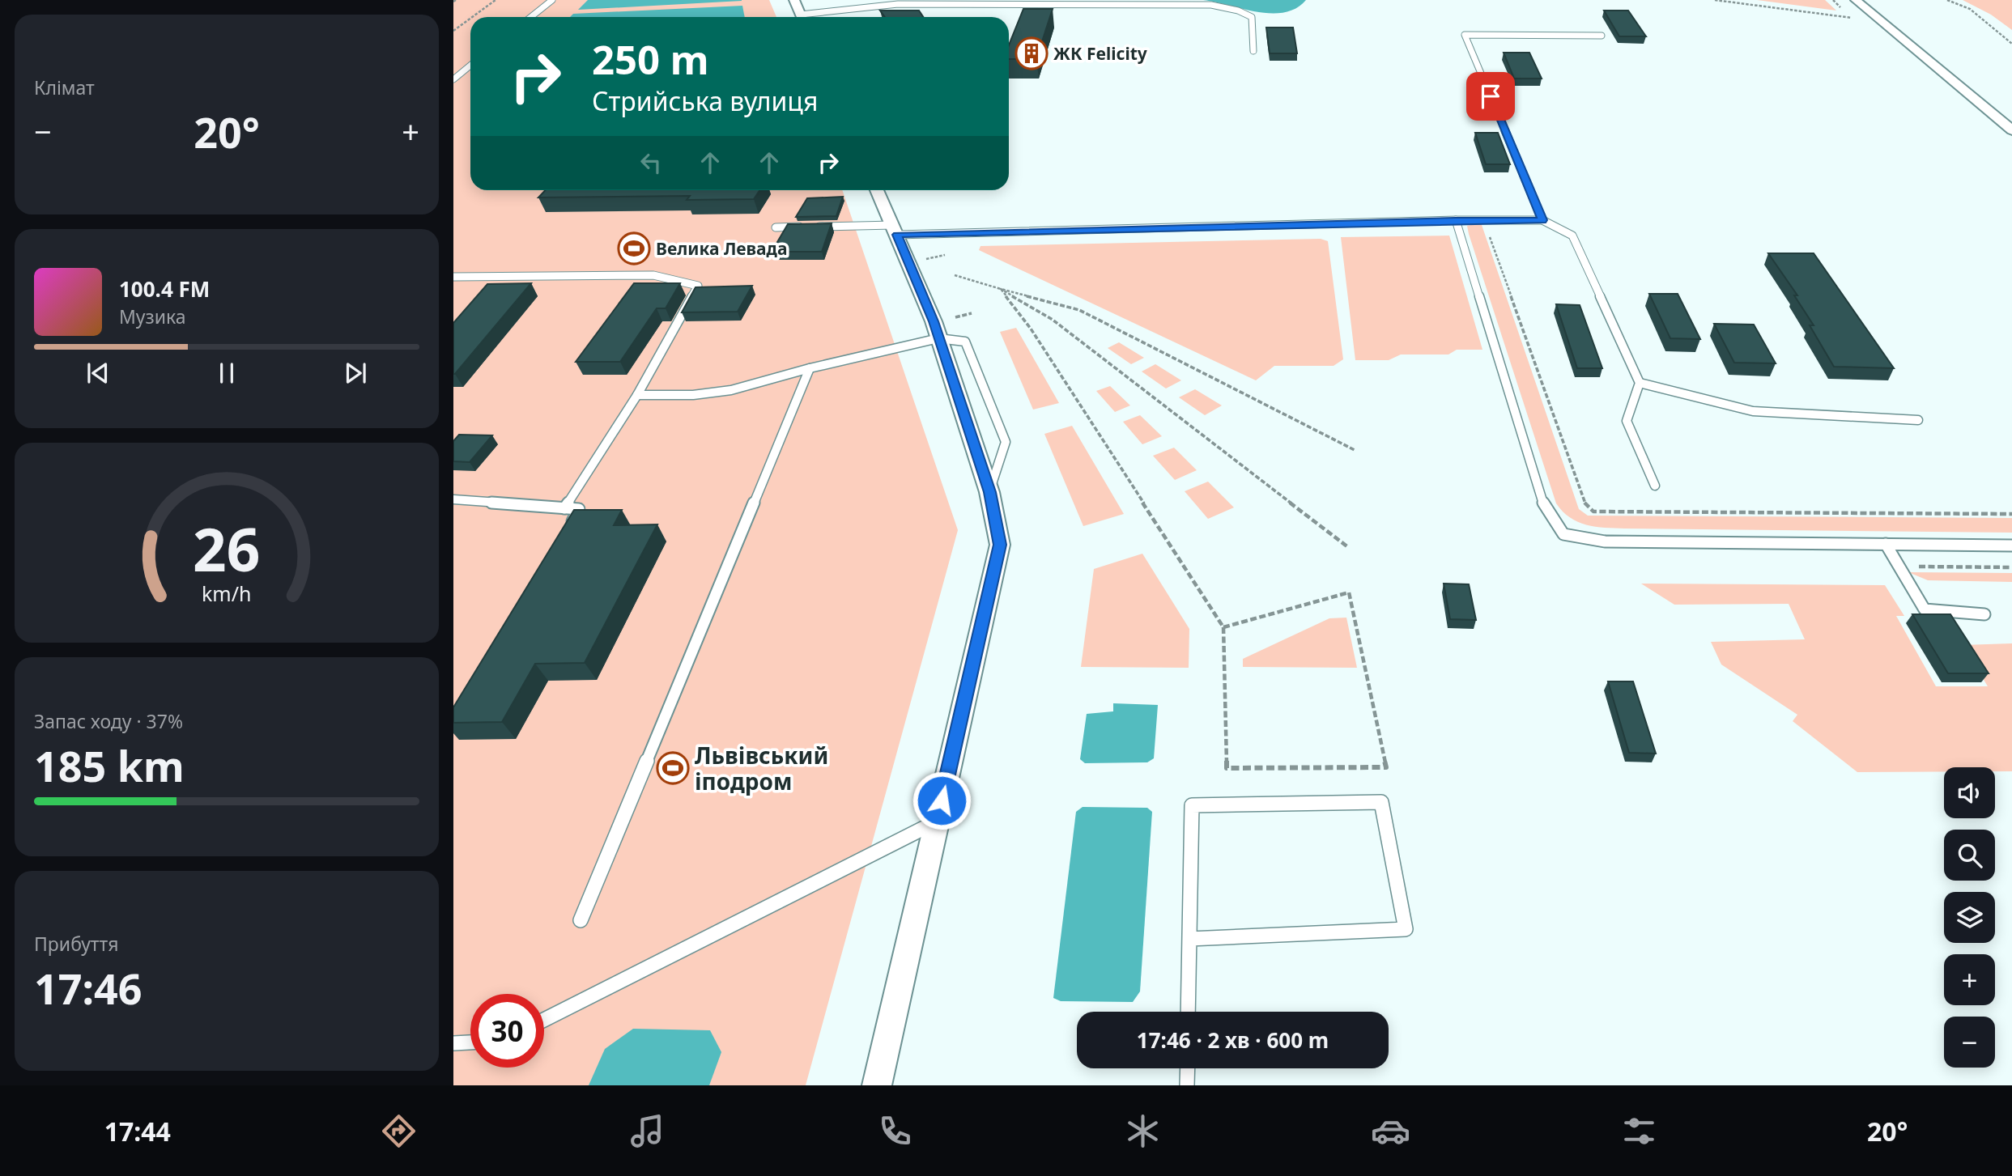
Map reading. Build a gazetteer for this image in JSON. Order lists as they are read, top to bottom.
{
  "places": {
    "building": ["ЖК Felicity"],
    "sports": ["Велика Левада", "Львівський іподром"]
  },
  "page": {
    "tile": [
      "Клімат",
      ["Запас ходу · 37%", "185 km"],
      ["Прибуття", "17:46"]
    ],
    "turn": ["250 m", "Стрийська вулиця"],
    "heat": ["−", "20°", "+"],
    "song": ["100.4 FM", "Музика"],
    "map_buttons": ["+", "−"],
    "limit": "30",
    "trip": "17:46 · 2 хв · 600 m",
    "tabs": ["17:44", "20°"],
    "gauge": ["26", "km/h"]
  }
}
